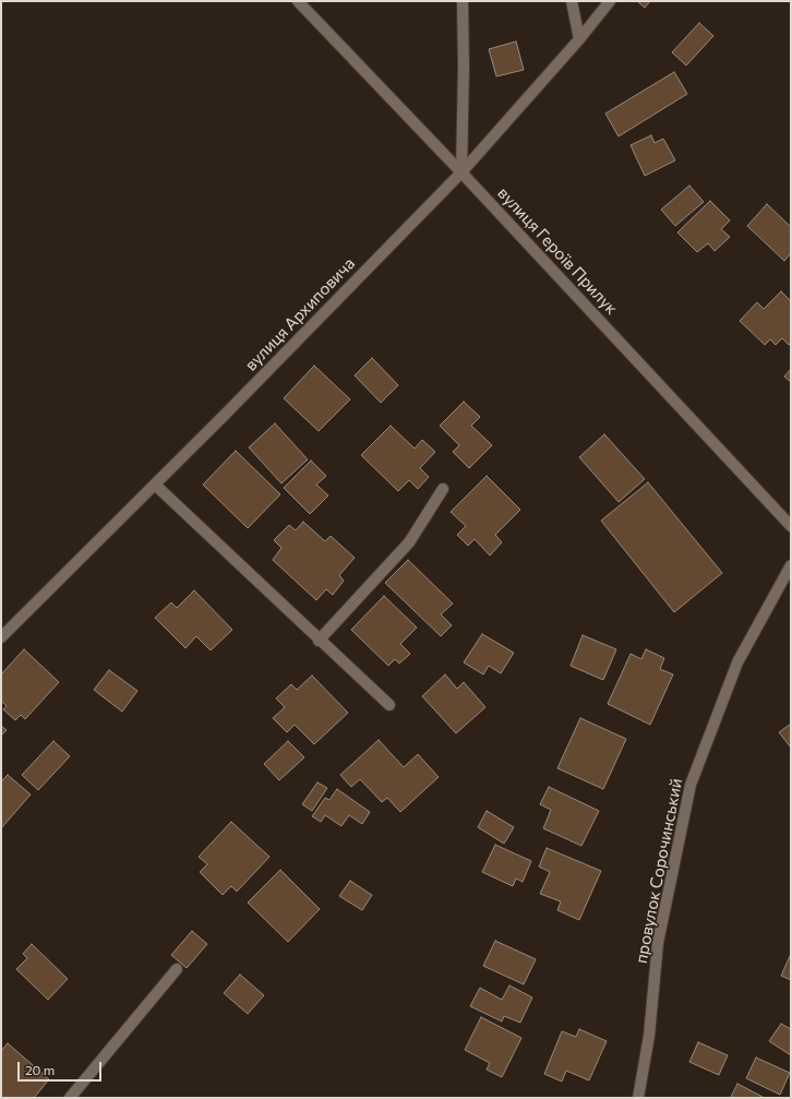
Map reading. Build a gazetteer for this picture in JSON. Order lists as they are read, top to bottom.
{
  "streets": {
    "street": ["вулиця Героїв Прилук", "вулиця Архиповича", "провулок Сорочинський"]
  },
  "crossings": [
    ["вулиця Героїв Прилук", "вулиця Архиповича"]
  ],
  "scale_bar": "20 m"
}
